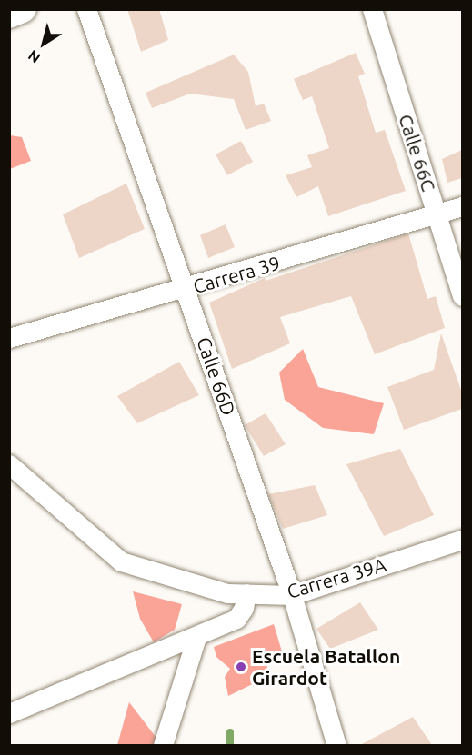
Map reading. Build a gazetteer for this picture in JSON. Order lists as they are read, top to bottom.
{
  "streets": {
    "street": [
      "Calle 66C",
      "Carrera 39",
      "Calle 66D",
      "Carrera 39A"
    ]
  },
  "crossings": [
    ["Calle 66C", "Carrera 39"],
    ["Carrera 39", "Calle 66D"],
    ["Calle 66D", "Carrera 39A"]
  ],
  "places": ["Escuela Batallon Girardot"],
  "north": "bottom left"
}
